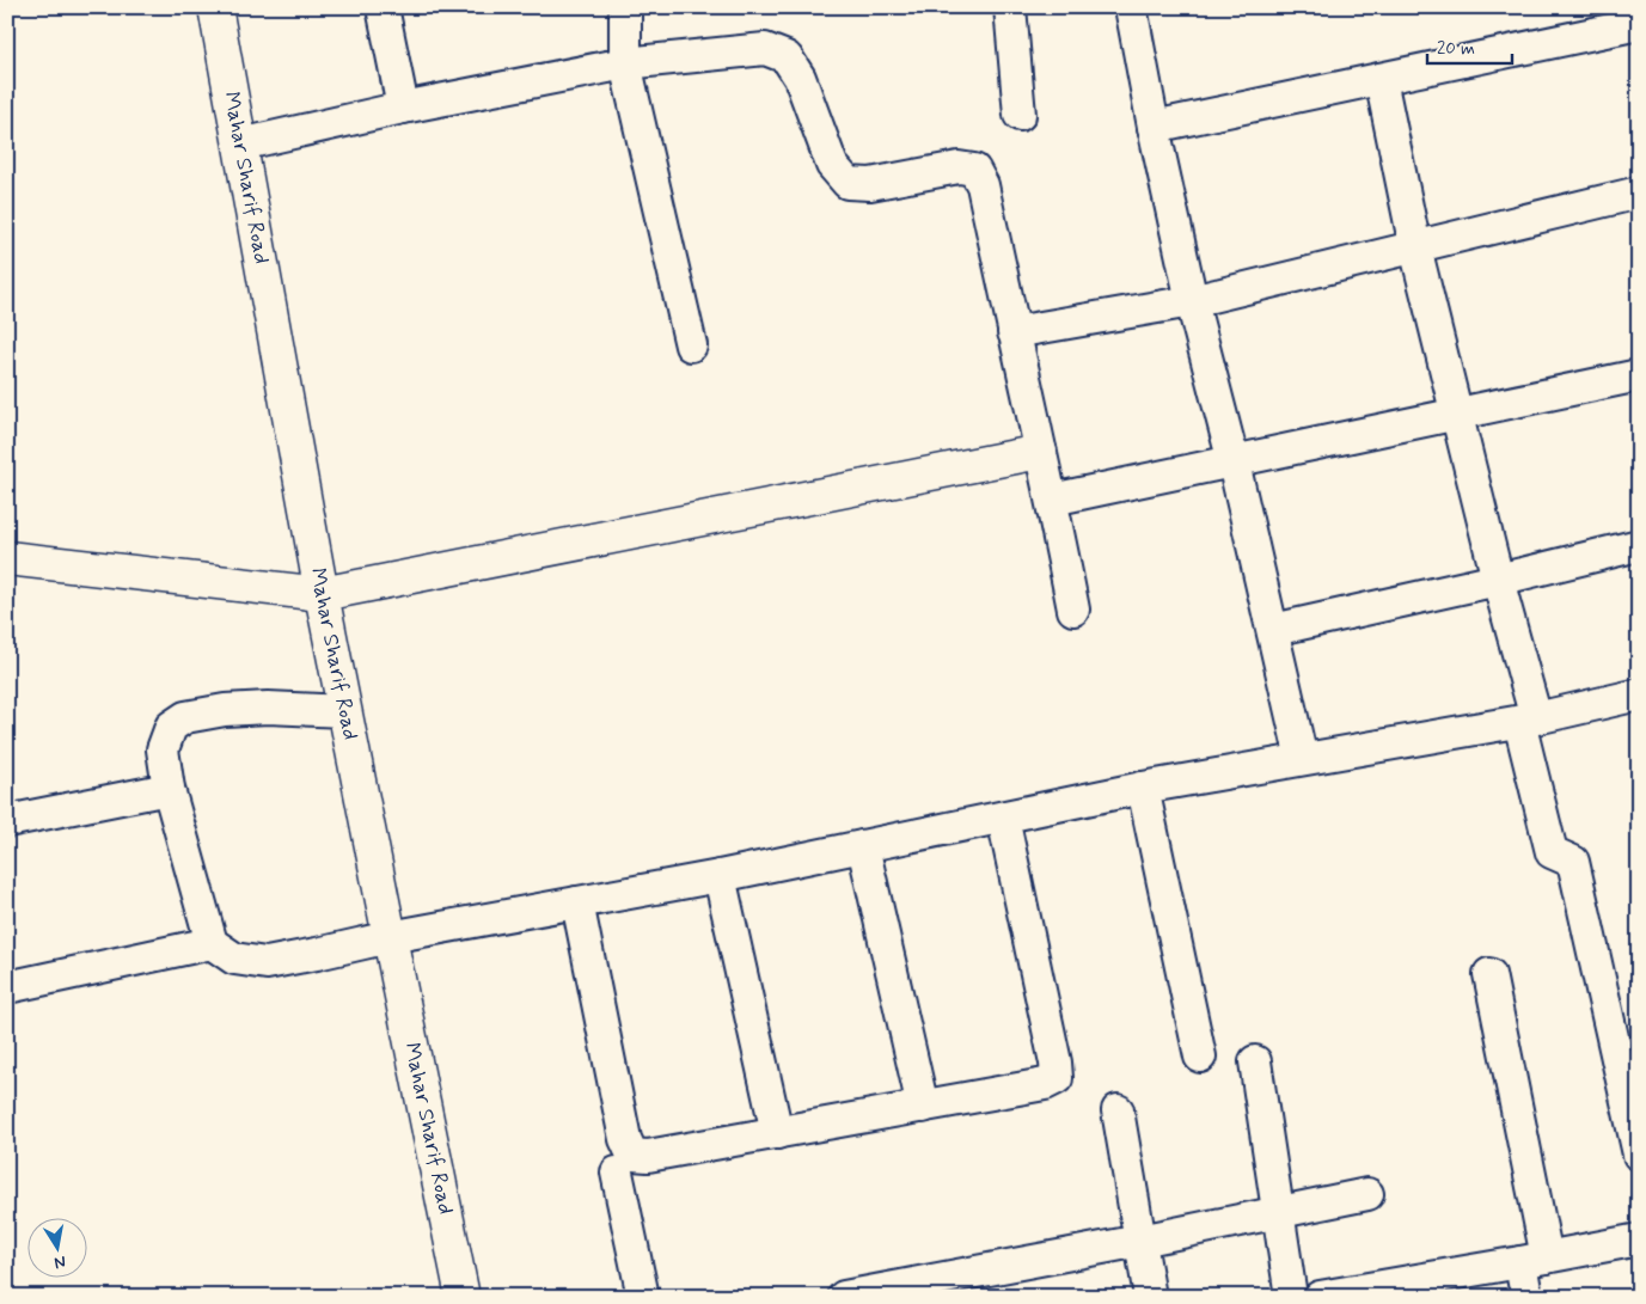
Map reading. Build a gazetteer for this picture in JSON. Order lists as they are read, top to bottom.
{
  "streets": {
    "main road": ["Mahar Sharif Road"]
  },
  "scale_bar": "20 m",
  "north": "bottom"
}
